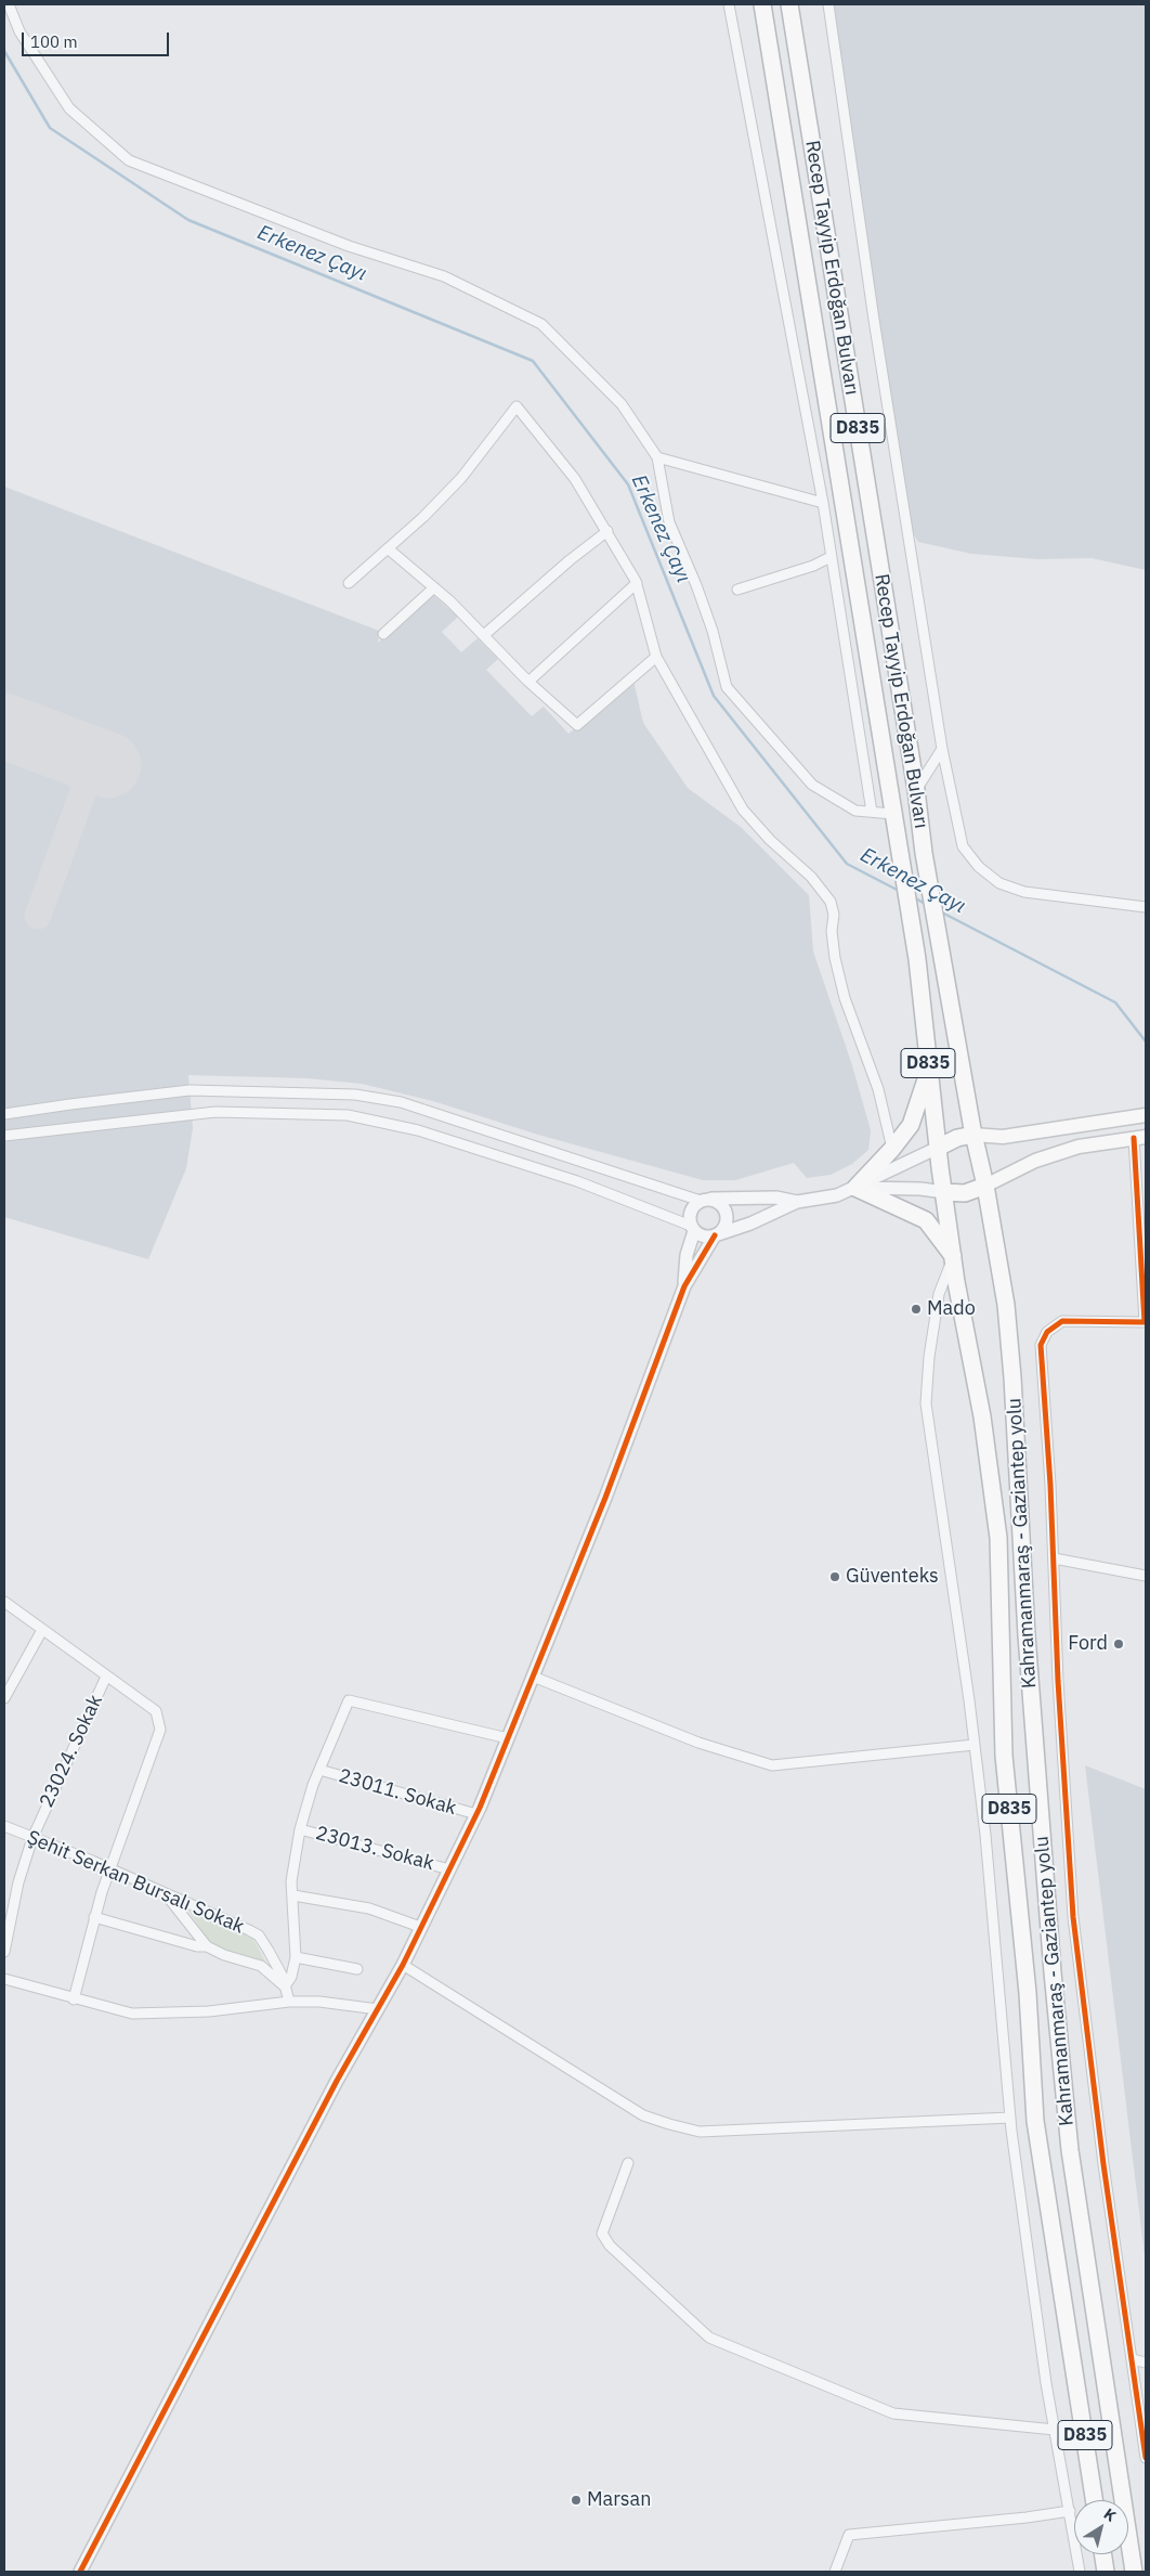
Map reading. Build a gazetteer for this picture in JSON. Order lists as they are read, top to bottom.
{
  "streets": {
    "highway": ["Recep Tayyip Erdoğan Bulvarı", "D835", "Kahramanmaraş - Gaziantep yolu"],
    "street": [
      "23024. Sokak",
      "23011. Sokak",
      "23013. Sokak",
      "Şehit Serkan Bursalı Sokak"
    ]
  },
  "crossings": [
    ["Recep Tayyip Erdoğan Bulvarı", "D835"],
    ["Recep Tayyip Erdoğan Bulvarı", "Kahramanmaraş - Gaziantep yolu"],
    ["D835", "Kahramanmaraş - Gaziantep yolu"],
    ["23024. Sokak", "Şehit Serkan Bursalı Sokak"]
  ],
  "water": ["Erkenez Çayı"],
  "places": [
    "Mado",
    "Güventeks",
    "Ford",
    "Marsan"
  ],
  "scale_bar": "100 m",
  "north": "top right"
}
